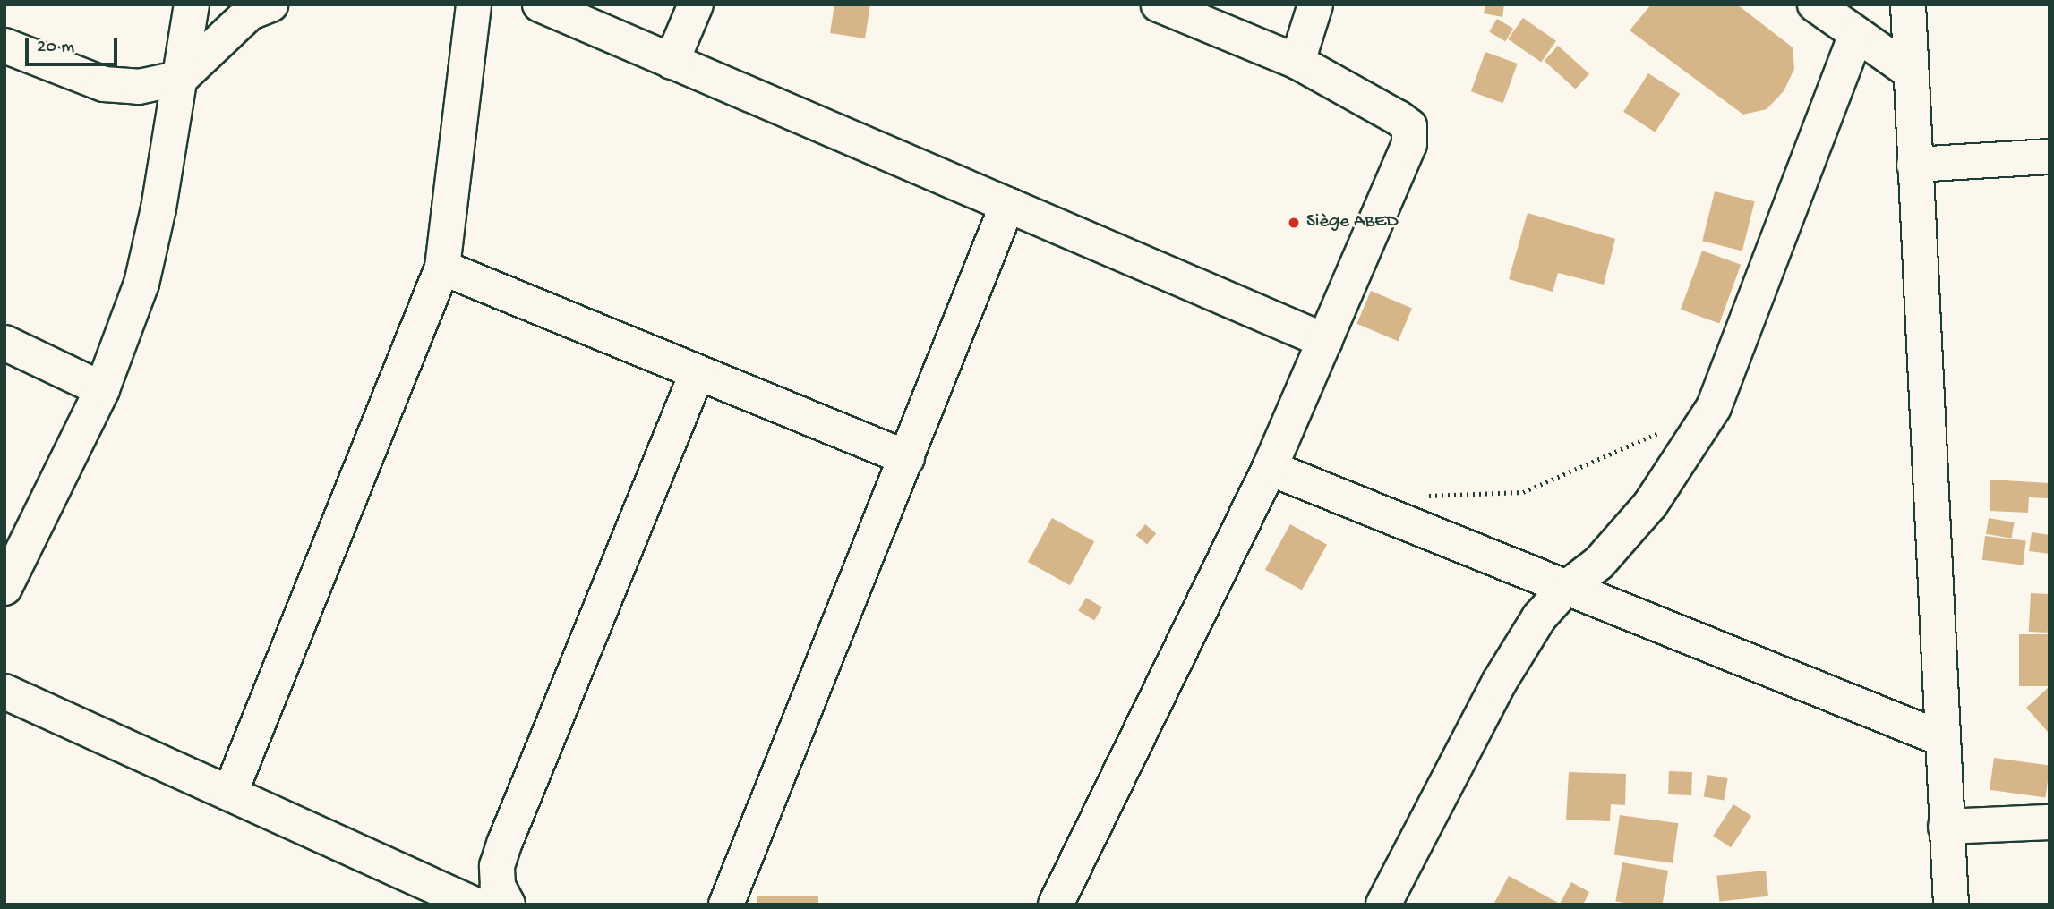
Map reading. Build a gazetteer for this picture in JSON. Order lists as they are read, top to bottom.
{
  "places": ["Siège ABED"],
  "scale_bar": "20 m"
}
